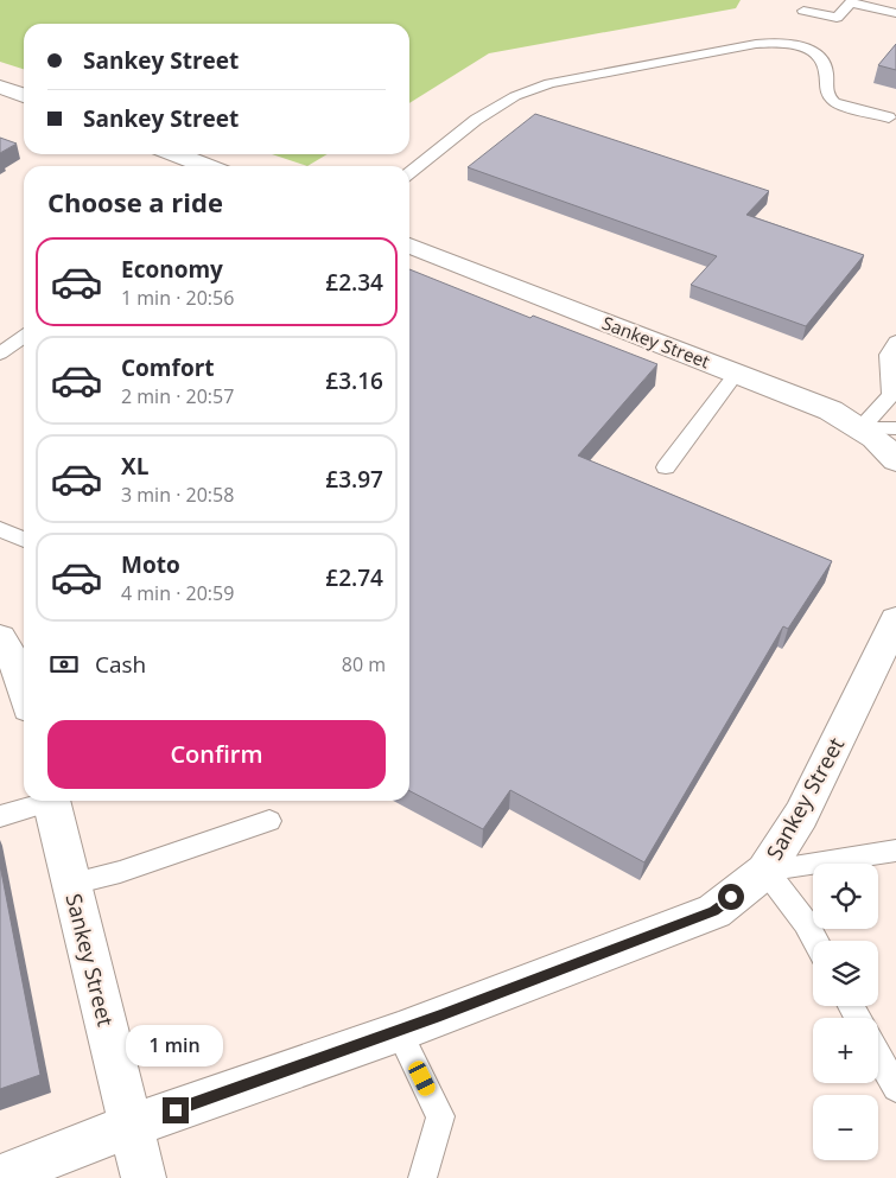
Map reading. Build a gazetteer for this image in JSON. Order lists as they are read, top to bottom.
{
  "streets": {
    "street": ["Sankey Street"]
  },
  "page": {
    "banner": ["Sankey Street", "Sankey Street"],
    "heading": "Choose a ride",
    "list": [
      {
        "name": "Economy",
        "note": "1 min · 20:56",
        "value": "£2.34"
      },
      {
        "name": "Comfort",
        "note": "2 min · 20:57",
        "value": "£3.16"
      },
      {
        "name": "XL",
        "note": "3 min · 20:58",
        "value": "£3.97"
      },
      {
        "name": "Moto",
        "note": "4 min · 20:59",
        "value": "£2.74"
      }
    ],
    "pay": ["Cash", "80 m"],
    "buttons": "Confirm",
    "map_buttons": ["+", "−"],
    "bubble": "1 min"
  }
}
